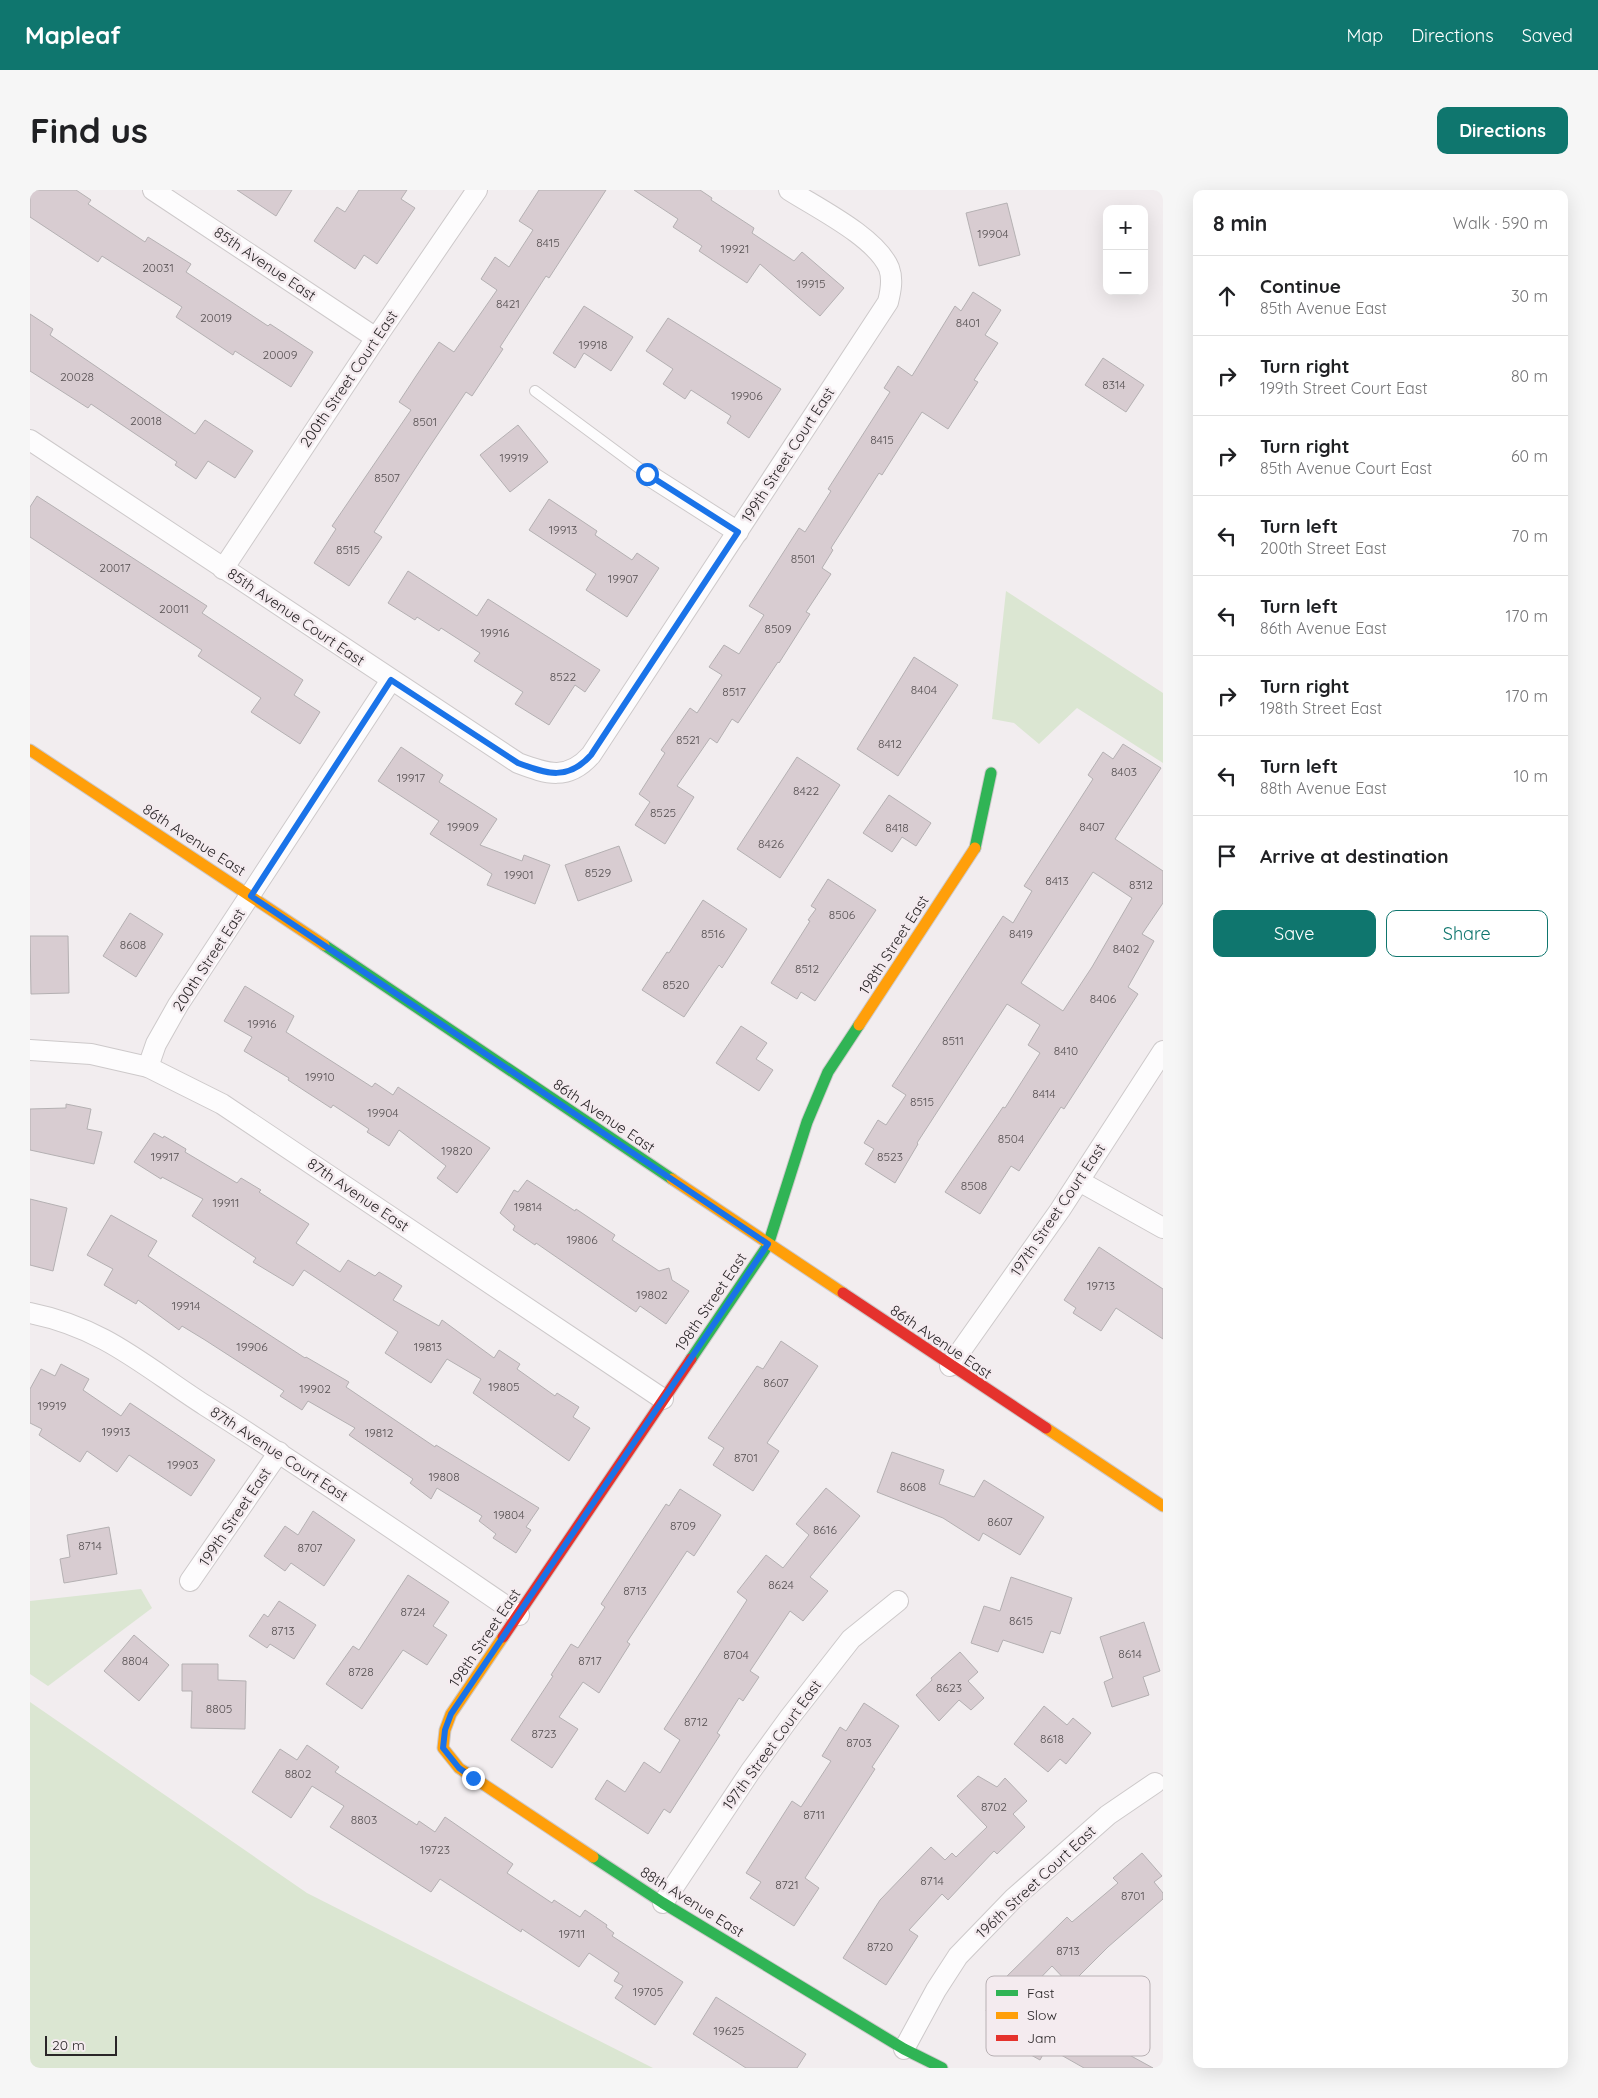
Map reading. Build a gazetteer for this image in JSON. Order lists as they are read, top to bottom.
{
  "streets": {
    "street": [
      "85th Avenue East",
      "200th Street Court East",
      "199th Street Court East",
      "85th Avenue Court East",
      "86th Avenue East",
      "198th Street East",
      "200th Street East",
      "87th Avenue East",
      "197th Street Court East",
      "87th Avenue Court East",
      "199th Street East",
      "196th Street Court East",
      "88th Avenue East"
    ]
  },
  "crossings": [
    ["85th Avenue East", "200th Street Court East"],
    ["200th Street Court East", "85th Avenue Court East"],
    ["199th Street Court East", "85th Avenue Court East"],
    ["85th Avenue Court East", "200th Street East"],
    ["86th Avenue East", "198th Street East"],
    ["86th Avenue East", "200th Street East"],
    ["86th Avenue East", "197th Street Court East"],
    ["198th Street East", "87th Avenue East"],
    ["198th Street East", "87th Avenue Court East"],
    ["198th Street East", "88th Avenue East"],
    ["200th Street East", "87th Avenue East"],
    ["197th Street Court East", "88th Avenue East"],
    ["87th Avenue Court East", "199th Street East"],
    ["196th Street Court East", "88th Avenue East"]
  ],
  "house_numbers": [
    "19904",
    "8415",
    "19921",
    "20031",
    "19915",
    "8421",
    "20019",
    "8401",
    "19918",
    "20009",
    "20028",
    "8314",
    "19906",
    "20018",
    "8501",
    "8415",
    "19919",
    "8507",
    "19913",
    "8515",
    "8501",
    "20017",
    "19907",
    "20011",
    "8509",
    "19916",
    "8522",
    "8404",
    "8517",
    "8521",
    "8412",
    "8403",
    "19917",
    "8422",
    "8525",
    "19909",
    "8407",
    "8418",
    "8426",
    "8529",
    "19901",
    "8413",
    "8312",
    "8506",
    "8516",
    "8419",
    "8608",
    "8402",
    "8512",
    "8520",
    "8406",
    "19916",
    "8511",
    "8410",
    "19910",
    "8414",
    "8515",
    "19904",
    "8504",
    "19820",
    "19917",
    "8523",
    "8508",
    "19911",
    "19814",
    "19806",
    "19713",
    "19802",
    "19914",
    "19906",
    "19813",
    "8607",
    "19805",
    "19902",
    "19919",
    "19913",
    "19812",
    "8701",
    "19903",
    "19808",
    "8608",
    "19804",
    "8607",
    "8709",
    "8616",
    "8714",
    "8707",
    "8624",
    "8713",
    "8724",
    "8615",
    "8713",
    "8614",
    "8704",
    "8804",
    "8717",
    "8728",
    "8623",
    "8805",
    "8712",
    "8723",
    "8618",
    "8703",
    "8802",
    "8702",
    "8711",
    "8803",
    "19723",
    "8714",
    "8721",
    "8701",
    "19711",
    "8720",
    "8713",
    "19705",
    "19625"
  ],
  "legend": ["Fast", "Slow", "Jam"],
  "scale_bar": "20 m",
  "page": {
    "header": "Mapleaf",
    "nav": ["Map", "Directions", "Saved"],
    "buttons": [
      "Directions",
      ["Save", "Share"]
    ],
    "title": "Find us",
    "heading": ["8 min", "Walk · 590 m"],
    "map_buttons": ["+", "−"],
    "list": [
      ["Continue", "85th Avenue East", "30 m"],
      ["Turn right", "199th Street Court East", "80 m"],
      ["Turn right", "85th Avenue Court East", "60 m"],
      ["Turn left", "200th Street East", "70 m"],
      ["Turn left", "86th Avenue East", "170 m"],
      ["Turn right", "198th Street East", "170 m"],
      ["Turn left", "88th Avenue East", "10 m"],
      "Arrive at destination"
    ],
    "scale": "20 m"
  }
}
